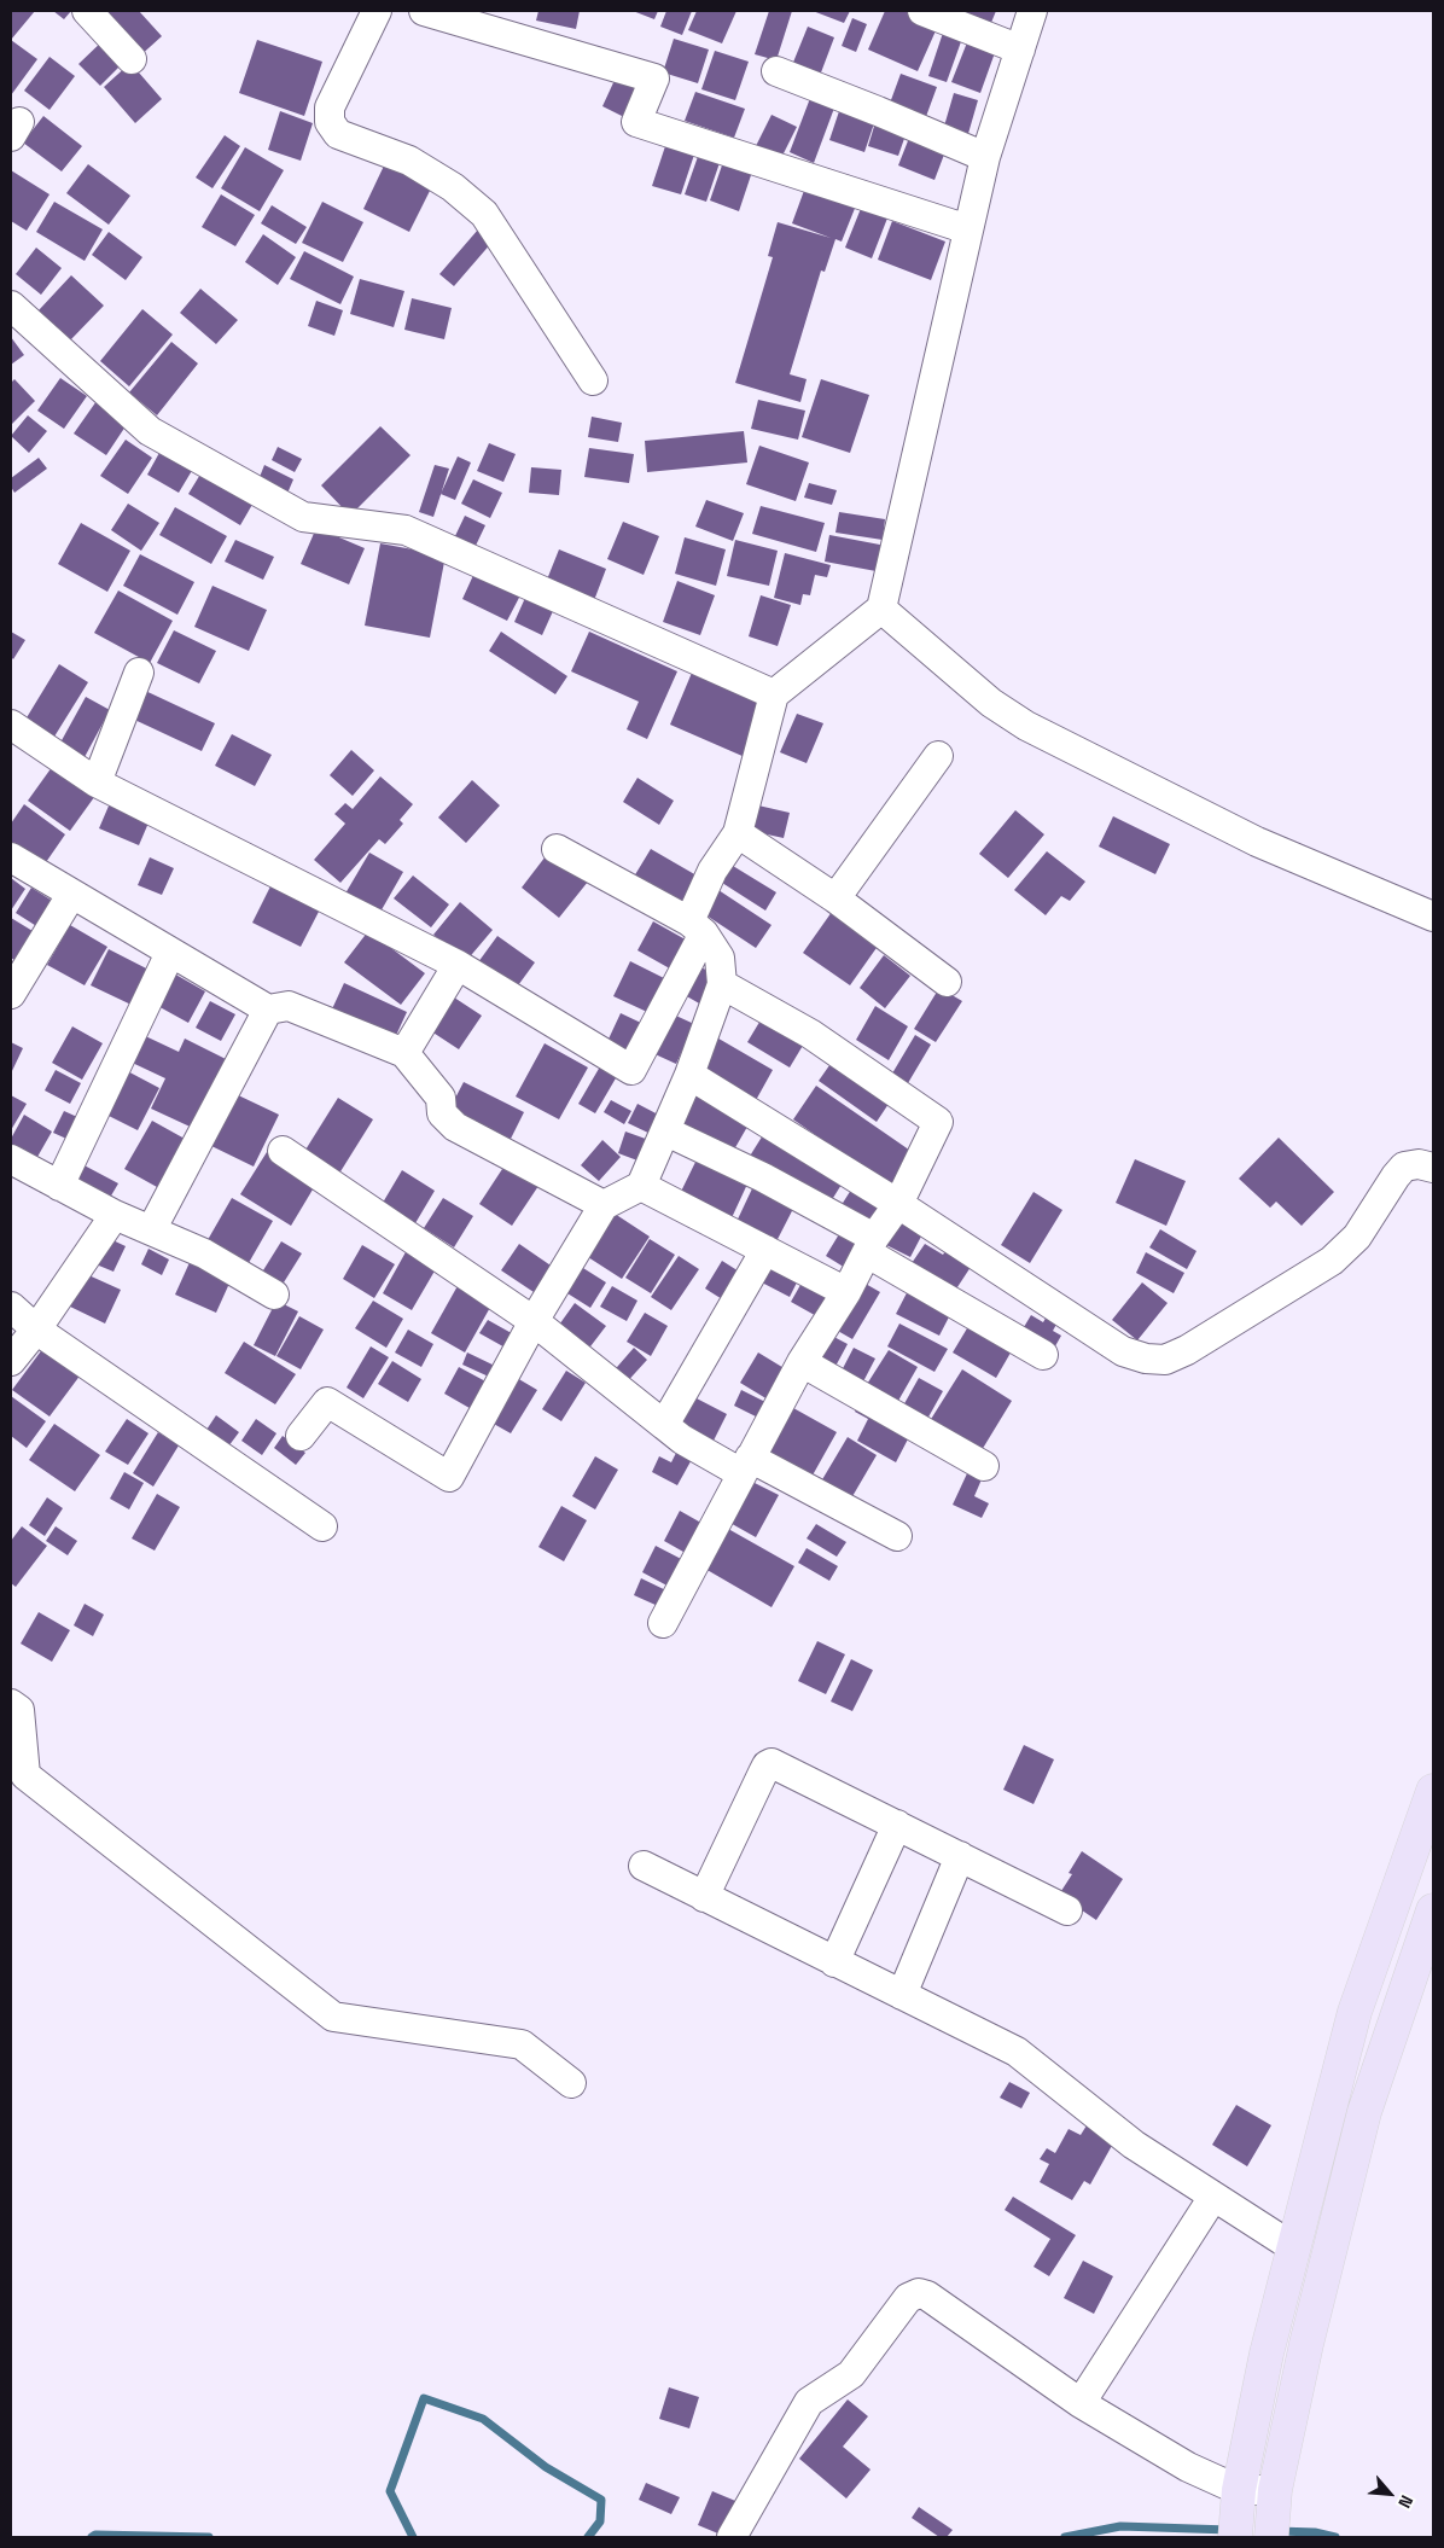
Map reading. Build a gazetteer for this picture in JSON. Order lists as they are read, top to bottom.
{
  "north": "bottom right"
}
